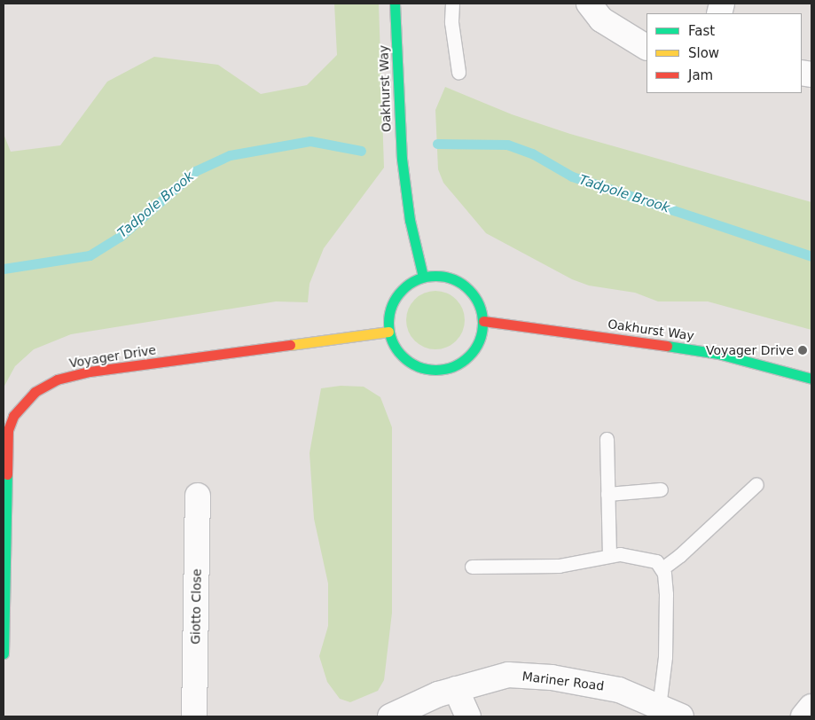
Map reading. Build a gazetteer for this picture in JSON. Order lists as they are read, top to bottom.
{
  "streets": {
    "street": [
      "Oakhurst Way",
      "Voyager Drive",
      "Giotto Close",
      "Mariner Road"
    ]
  },
  "crossings": [
    ["Oakhurst Way", "Voyager Drive"]
  ],
  "water": ["Tadpole Brook"],
  "places": ["Voyager Drive"],
  "legend": ["Fast", "Slow", "Jam"]
}
